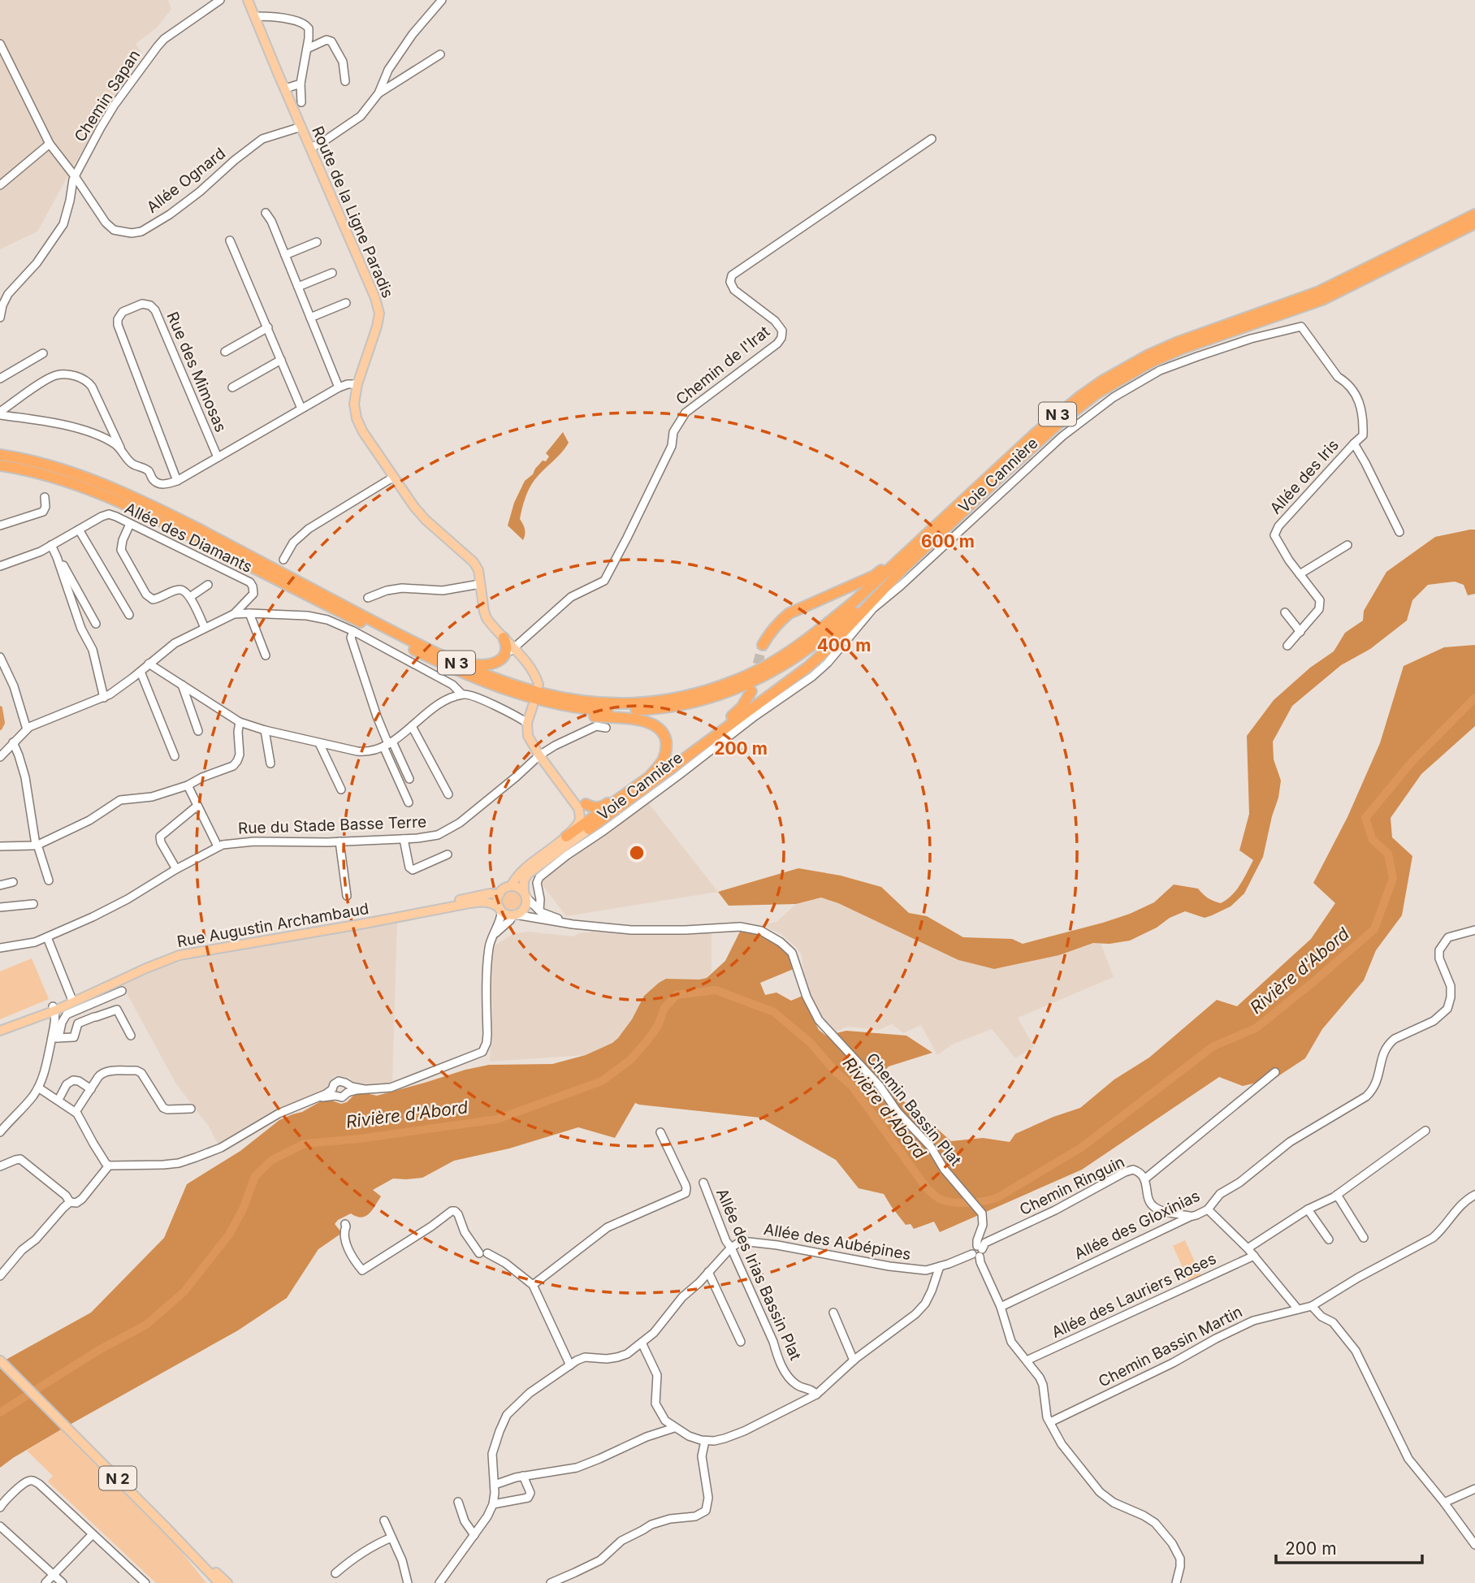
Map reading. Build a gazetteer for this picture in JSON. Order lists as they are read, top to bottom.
{
  "streets": {
    "highway": ["N 3"],
    "main road": ["Route de la Ligne Paradis", "Rue Augustin Archambaud", "N 2"],
    "street": [
      "Chemin Sapan",
      "Allée Ognard",
      "Chemin de l'Irat",
      "Rue des Mimosas",
      "Voie Cannière",
      "Allée des Iris",
      "Allée des Diamants",
      "Rue du Stade Basse Terre",
      "Chemin Bassin Plat",
      "Chemin Ringuin",
      "Allée des Gloxinias",
      "Allée des Aubépines",
      "Allée des Irias Bassin Plat",
      "Allée des Lauriers Roses",
      "Chemin Bassin Martin"
    ]
  },
  "crossings": [
    ["Chemin Sapan", "Allée Ognard"],
    ["Allée Ognard", "Route de la Ligne Paradis"],
    ["Route de la Ligne Paradis", "Chemin de l'Irat"],
    ["Voie Cannière", "Allée des Iris"],
    ["Voie Cannière", "Chemin Bassin Plat"],
    ["Rue Augustin Archambaud", "Chemin Bassin Plat"],
    ["Chemin Bassin Plat", "Chemin Ringuin"],
    ["Chemin Bassin Plat", "Allée des Aubépines"],
    ["Chemin Ringuin", "Allée des Gloxinias"],
    ["Chemin Ringuin", "Allée des Aubépines"],
    ["Allée des Aubépines", "Allée des Irias Bassin Plat"]
  ],
  "water": ["Rivière d'Abord"],
  "scale_bar": "200 m",
  "rings": ["600 m", "400 m", "200 m"]
}
